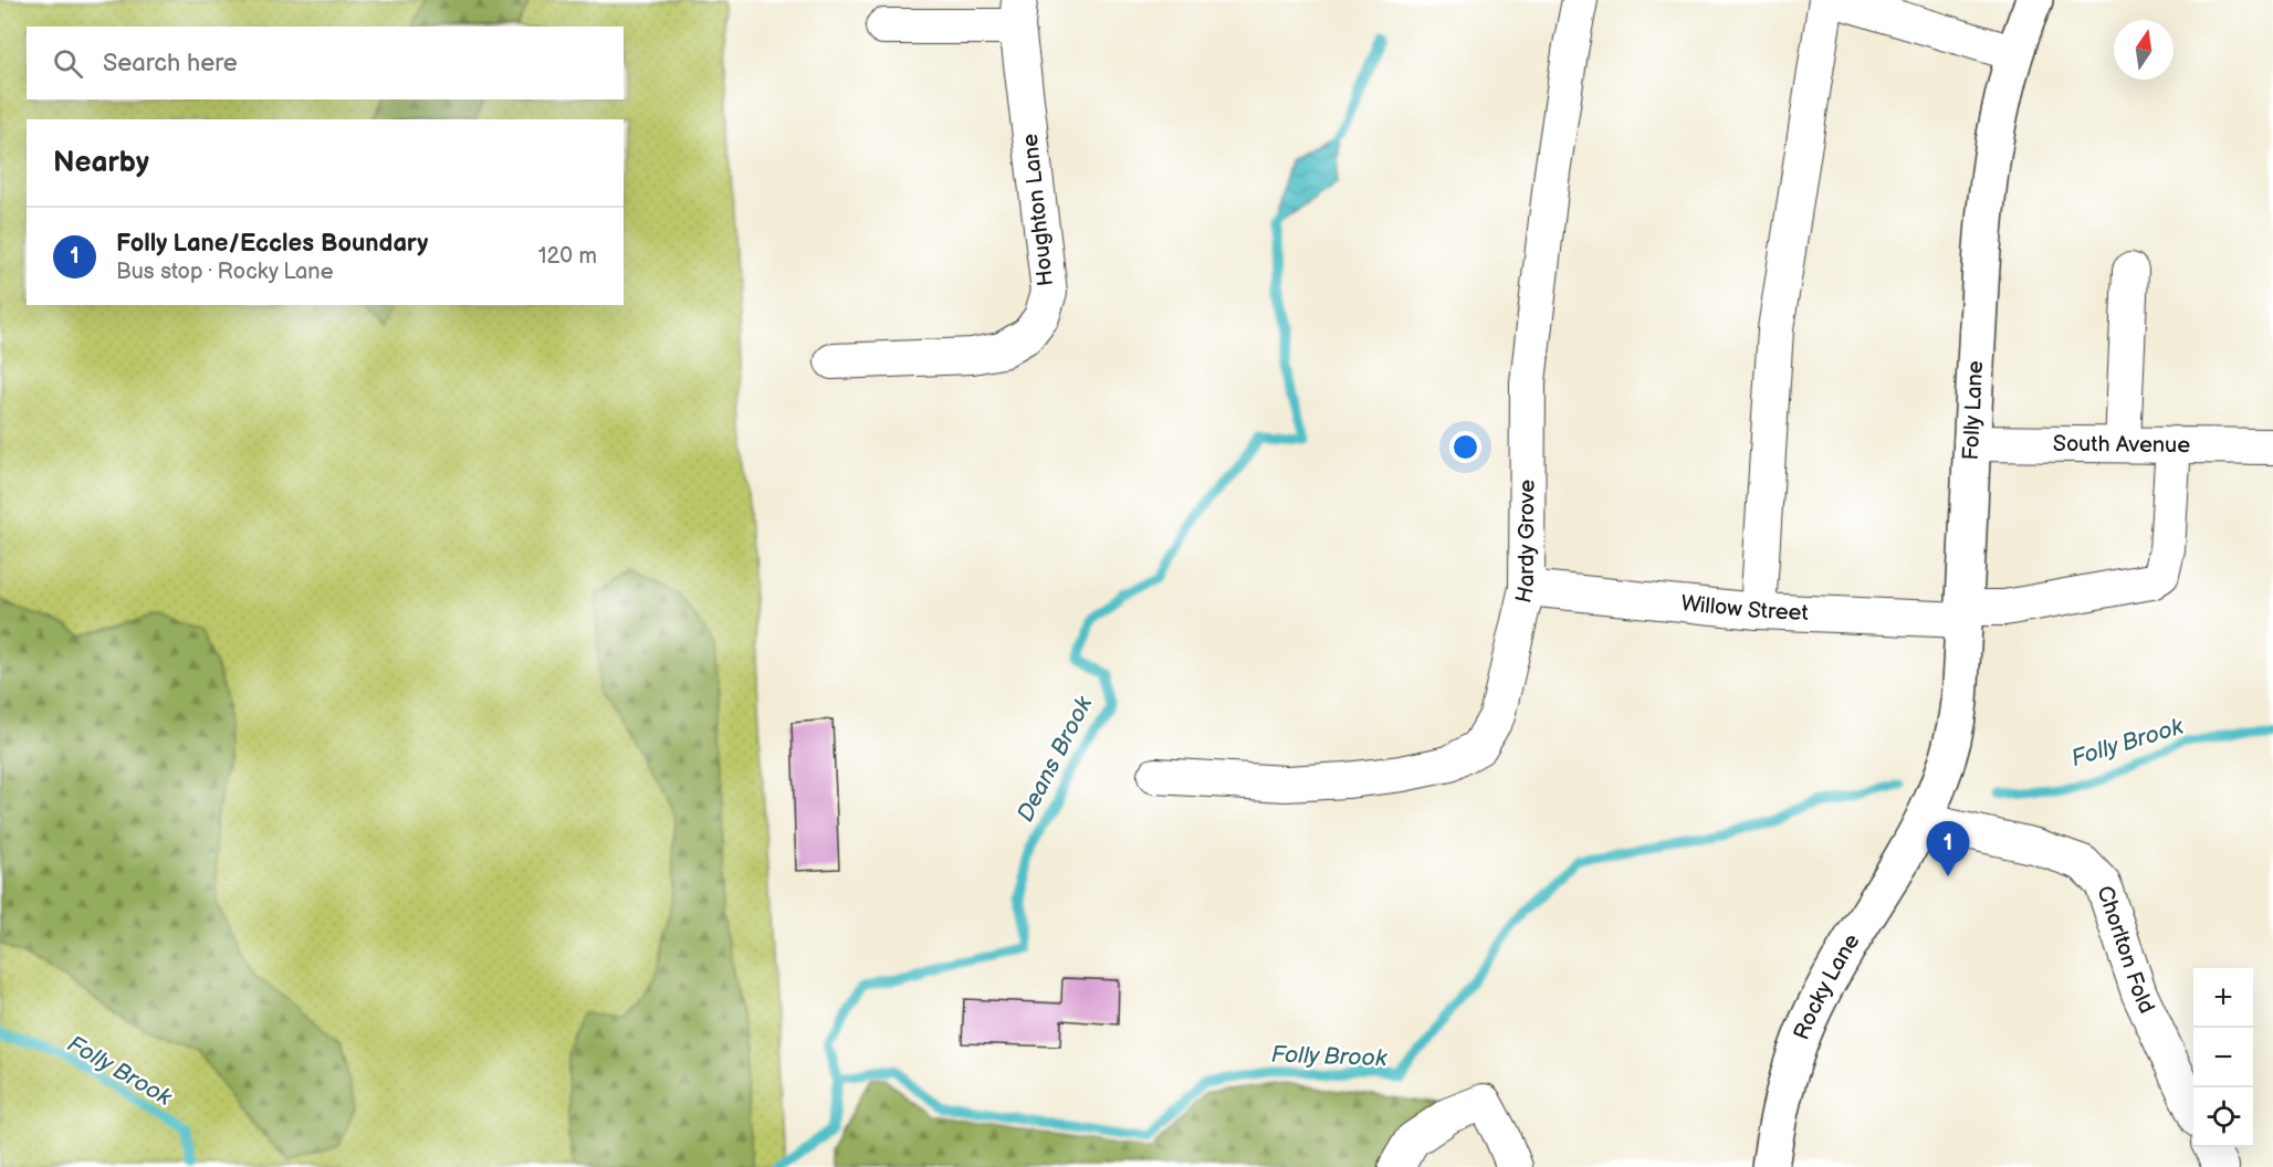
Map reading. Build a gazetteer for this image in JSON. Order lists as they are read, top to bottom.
{
  "streets": {
    "main road": ["Folly Lane", "Rocky Lane"],
    "street": [
      "Houghton Lane",
      "South Avenue",
      "Hardy Grove",
      "Willow Street",
      "Chorlton Fold"
    ]
  },
  "crossings": [
    ["Folly Lane", "South Avenue"],
    ["Folly Lane", "Willow Street"],
    ["Folly Lane", "Chorlton Fold"],
    ["Folly Lane", "Rocky Lane"],
    ["South Avenue", "Willow Street"],
    ["Hardy Grove", "Willow Street"],
    ["Chorlton Fold", "Rocky Lane"]
  ],
  "water": ["Folly Brook", "Deans Brook"],
  "north": "top",
  "page": {
    "search": "Search here",
    "heading": "Nearby",
    "list": [
      {
        "mark": "1",
        "name": "Folly Lane/Eccles Boundary",
        "note": "Bus stop · Rocky Lane",
        "value": "120 m"
      }
    ],
    "pins": "1",
    "map_buttons": ["+", "−"]
  }
}
